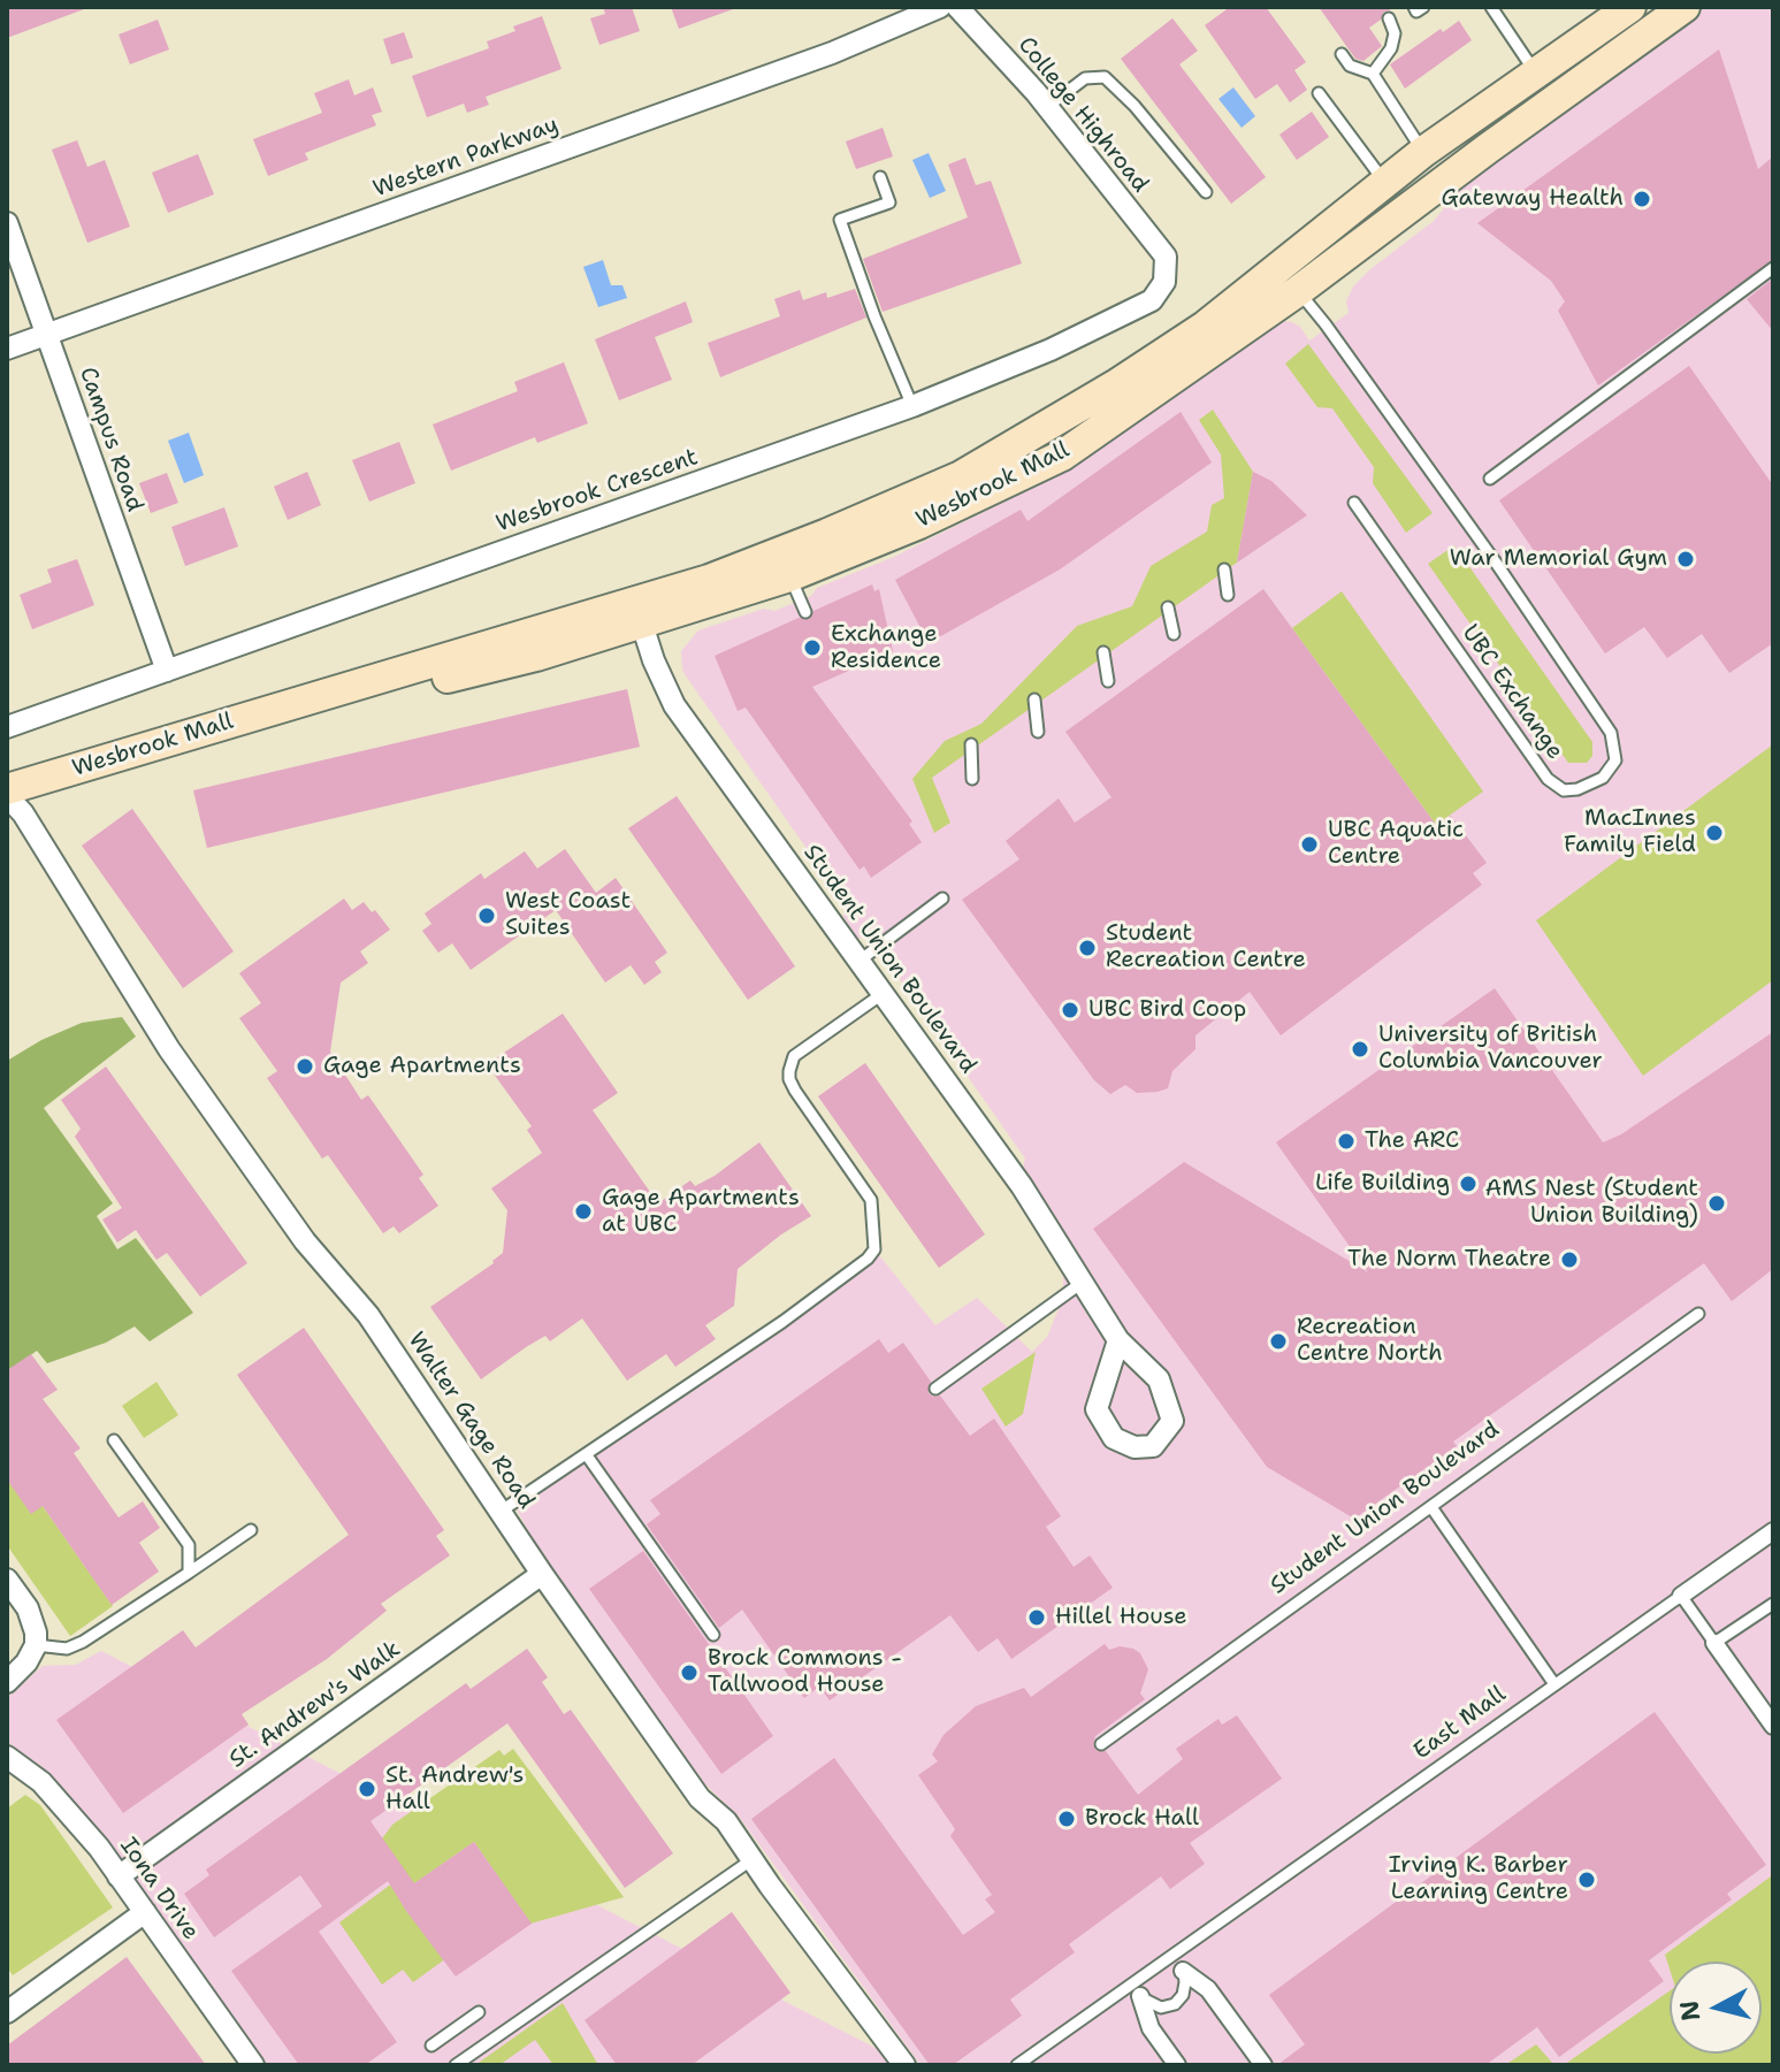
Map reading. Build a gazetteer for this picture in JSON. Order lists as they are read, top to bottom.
{
  "streets": {
    "main road": ["Wesbrook Mall"],
    "street": [
      "College Highroad",
      "Western Parkway",
      "Campus Road",
      "Wesbrook Crescent",
      "Student Union Boulevard",
      "Walter Gage Road",
      "St. Andrew's Walk",
      "East Mall",
      "Iona Drive"
    ],
    "lane": ["UBC Exchange"]
  },
  "crossings": [
    ["College Highroad", "Wesbrook Crescent"],
    ["Western Parkway", "Campus Road"],
    ["Campus Road", "Wesbrook Crescent"],
    ["Wesbrook Mall", "UBC Exchange"],
    ["Wesbrook Mall", "Student Union Boulevard"],
    ["Wesbrook Mall", "Walter Gage Road"],
    ["Walter Gage Road", "St. Andrew's Walk"],
    ["St. Andrew's Walk", "Iona Drive"]
  ],
  "places": [
    "Gateway Health",
    "War Memorial Gym",
    "Exchange Residence",
    "MacInnes Family Field",
    "UBC Aquatic Centre",
    "West Coast Suites",
    "Student Recreation Centre",
    "UBC Bird Coop",
    "University of British Columbia Vancouver",
    "Gage Apartments",
    "The ARC",
    "Life Building",
    "AMS Nest (Student Union Building)",
    "Gage Apartments at UBC",
    "The Norm Theatre",
    "Recreation Centre North",
    "Hillel House",
    "Brock Commons - Tallwood House",
    "St. Andrew's Hall",
    "Brock Hall",
    "Irving K. Barber Learning Centre"
  ],
  "north": "left"
}
